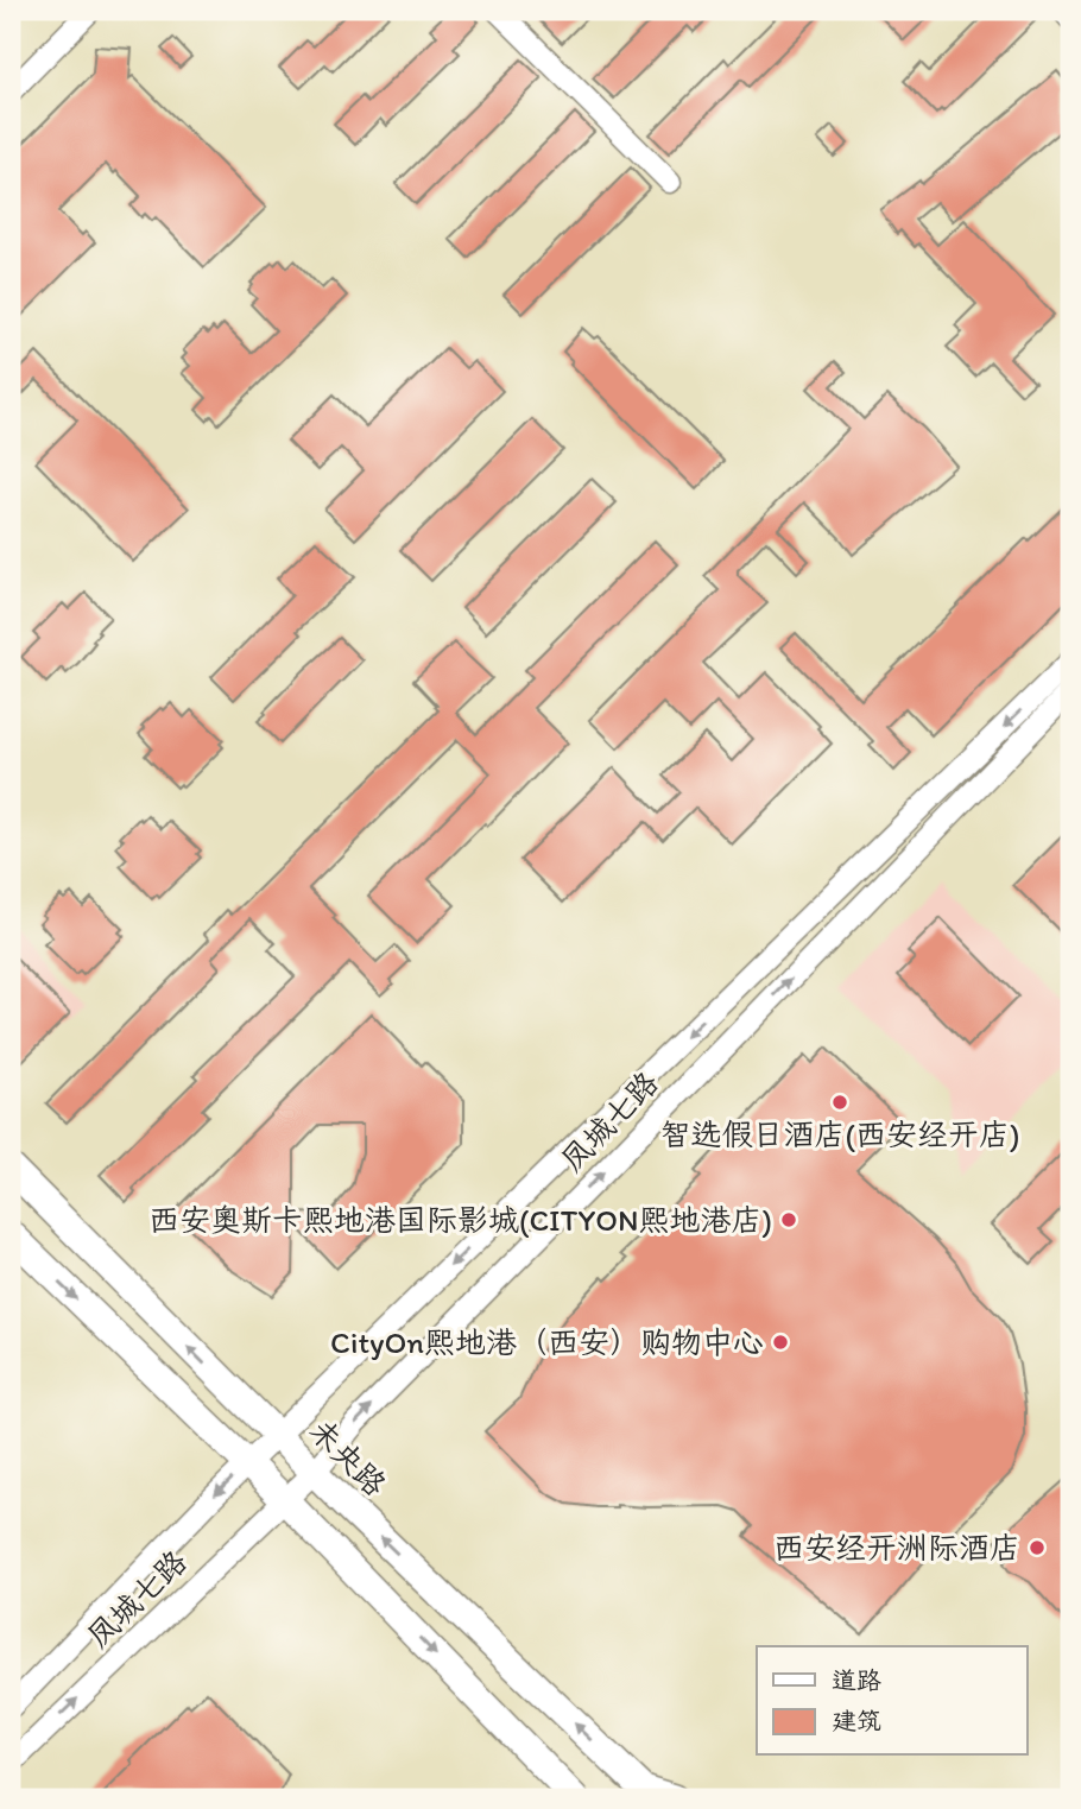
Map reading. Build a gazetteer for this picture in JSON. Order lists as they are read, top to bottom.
{
  "streets": {
    "main road": ["未央路"],
    "street": ["凤城七路"]
  },
  "crossings": [
    ["凤城七路", "未央路"]
  ],
  "places": [
    "智选假日酒店(西安经开店)",
    "西安奥斯卡熙地港国际影城(CITYON熙地港店)",
    "CityOn熙地港（西安）购物中心",
    "西安经开洲际酒店"
  ],
  "legend": ["道路", "建筑"]
}
